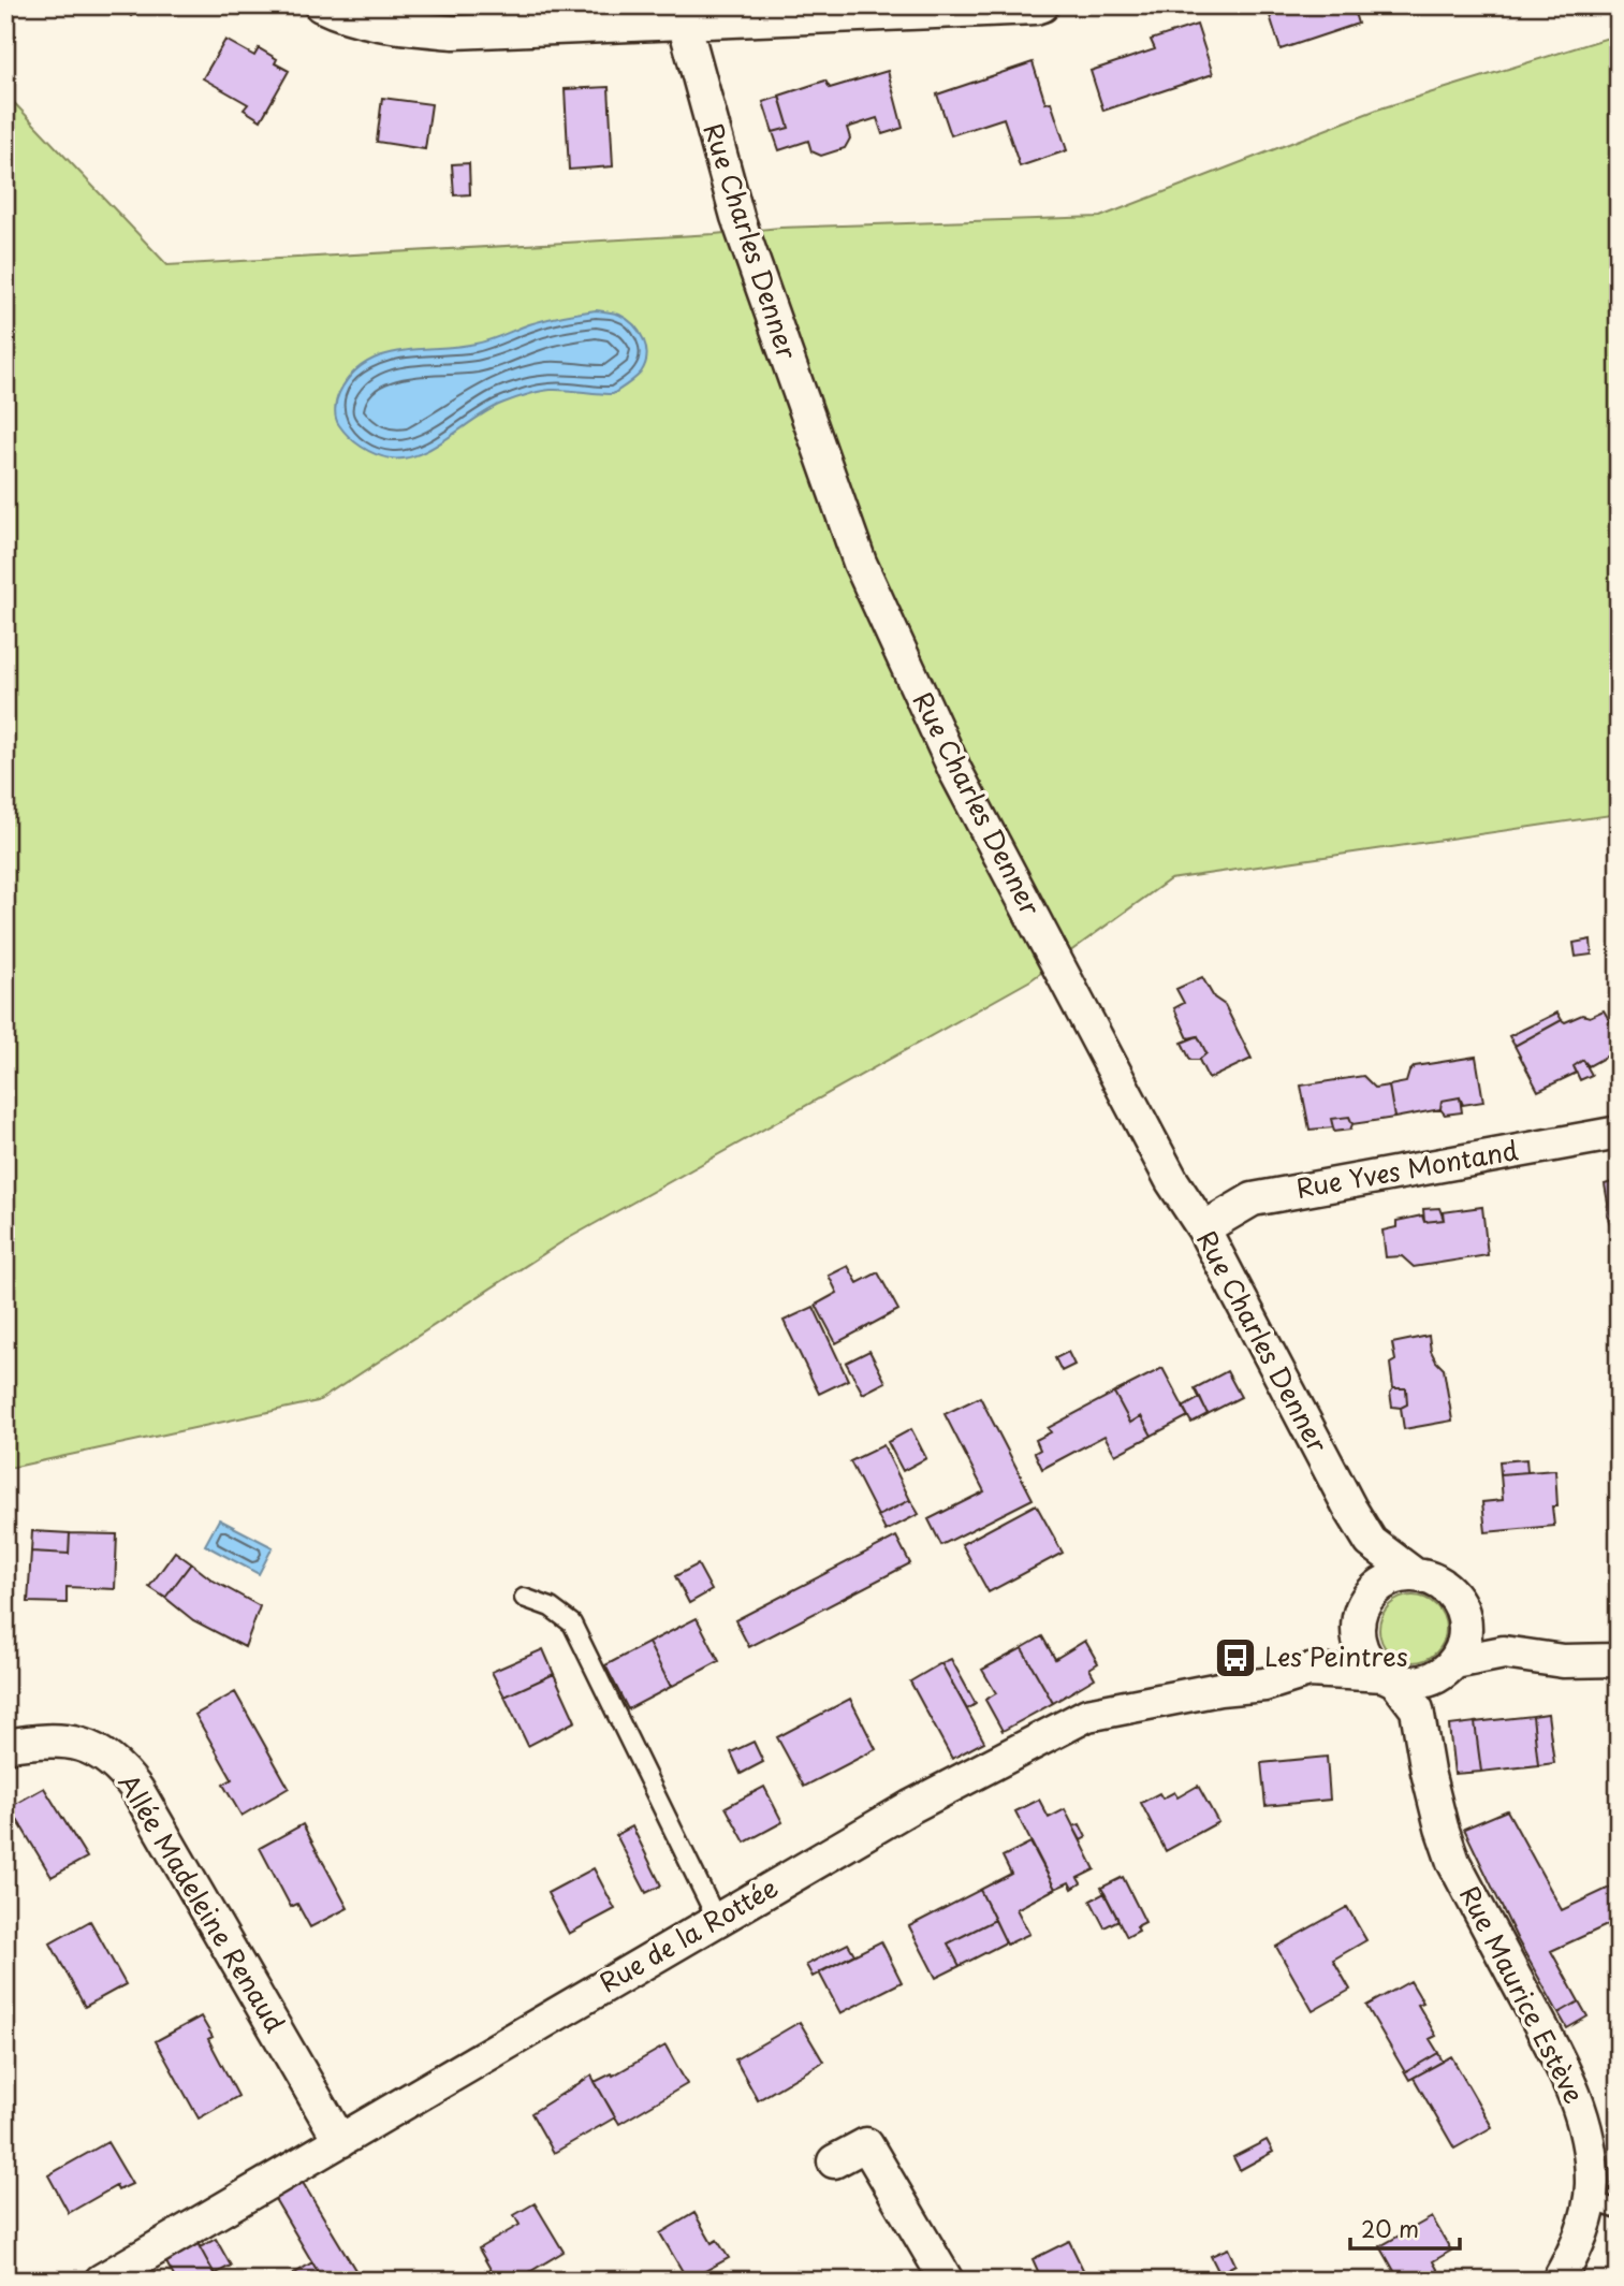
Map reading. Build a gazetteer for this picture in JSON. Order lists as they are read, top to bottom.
{
  "streets": {
    "street": [
      "Rue Charles Denner",
      "Rue Yves Montand",
      "Allée Madeleine Renaud",
      "Rue de la Rottée",
      "Rue Maurice Estève"
    ]
  },
  "crossings": [
    ["Rue Charles Denner", "Rue Yves Montand"],
    ["Rue Charles Denner", "Rue de la Rottée"],
    ["Rue Charles Denner", "Rue Maurice Estève"],
    ["Allée Madeleine Renaud", "Rue de la Rottée"],
    ["Rue de la Rottée", "Rue Maurice Estève"]
  ],
  "places": {
    "bus stop": ["Les Peintres"]
  },
  "scale_bar": "20 m"
}
